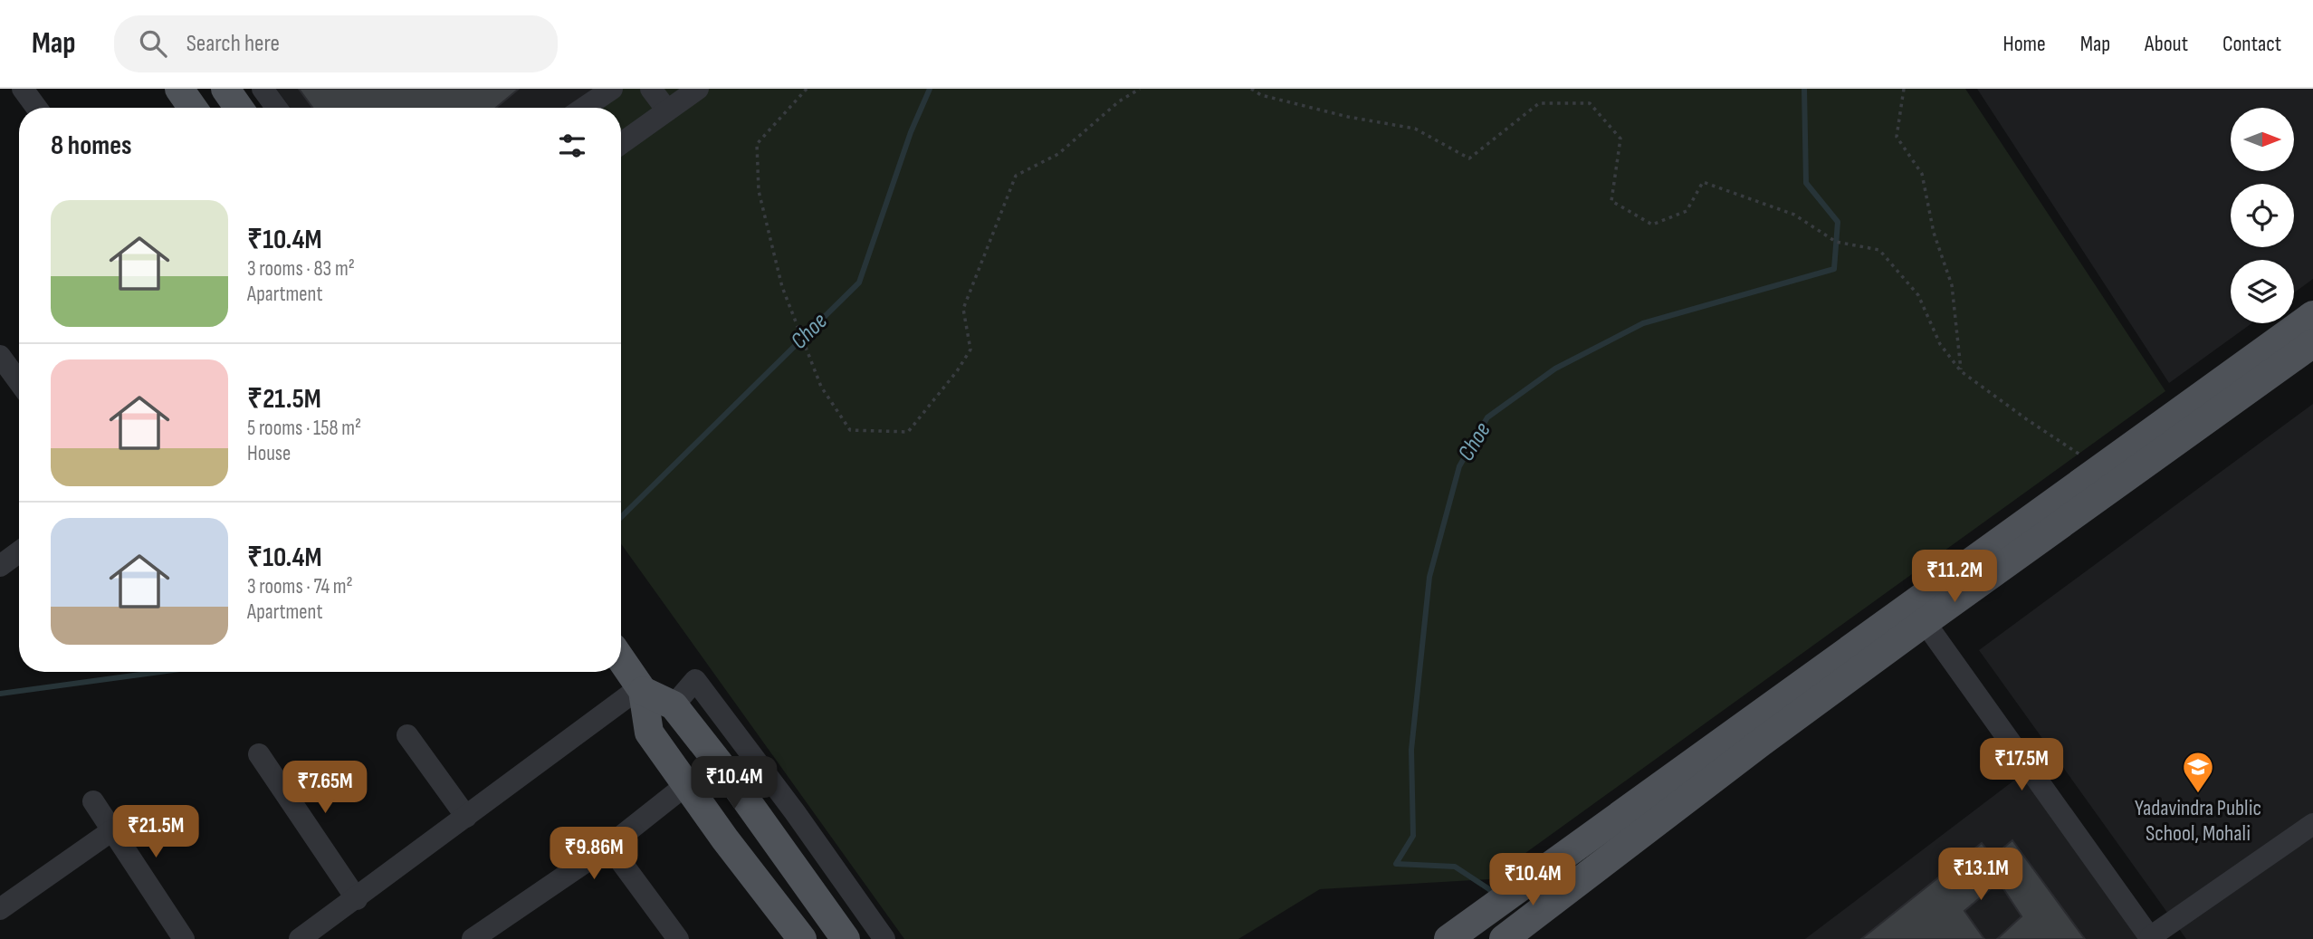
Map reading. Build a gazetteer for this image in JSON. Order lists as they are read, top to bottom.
{
  "water": ["Choe"],
  "places": {
    "school or university": ["Yadavindra Public School, Mohali"]
  },
  "north": "right",
  "page": {
    "header": "Map",
    "search": "Search here",
    "nav": [
      "Home",
      "Map",
      "About",
      "Contact"
    ],
    "heading": "8 homes",
    "list": [
      {
        "name": "₹10.4M",
        "note": "3 rooms · 83 m² · Apartment"
      },
      {
        "name": "₹21.5M",
        "note": "5 rooms · 158 m² · House"
      },
      {
        "name": "₹10.4M",
        "note": "3 rooms · 74 m² · Apartment"
      }
    ],
    "price": [
      "₹11.2M",
      "₹17.5M",
      "₹10.4M",
      "₹7.65M",
      "₹21.5M",
      "₹9.86M",
      "₹13.1M",
      "₹10.4M"
    ]
  }
}
